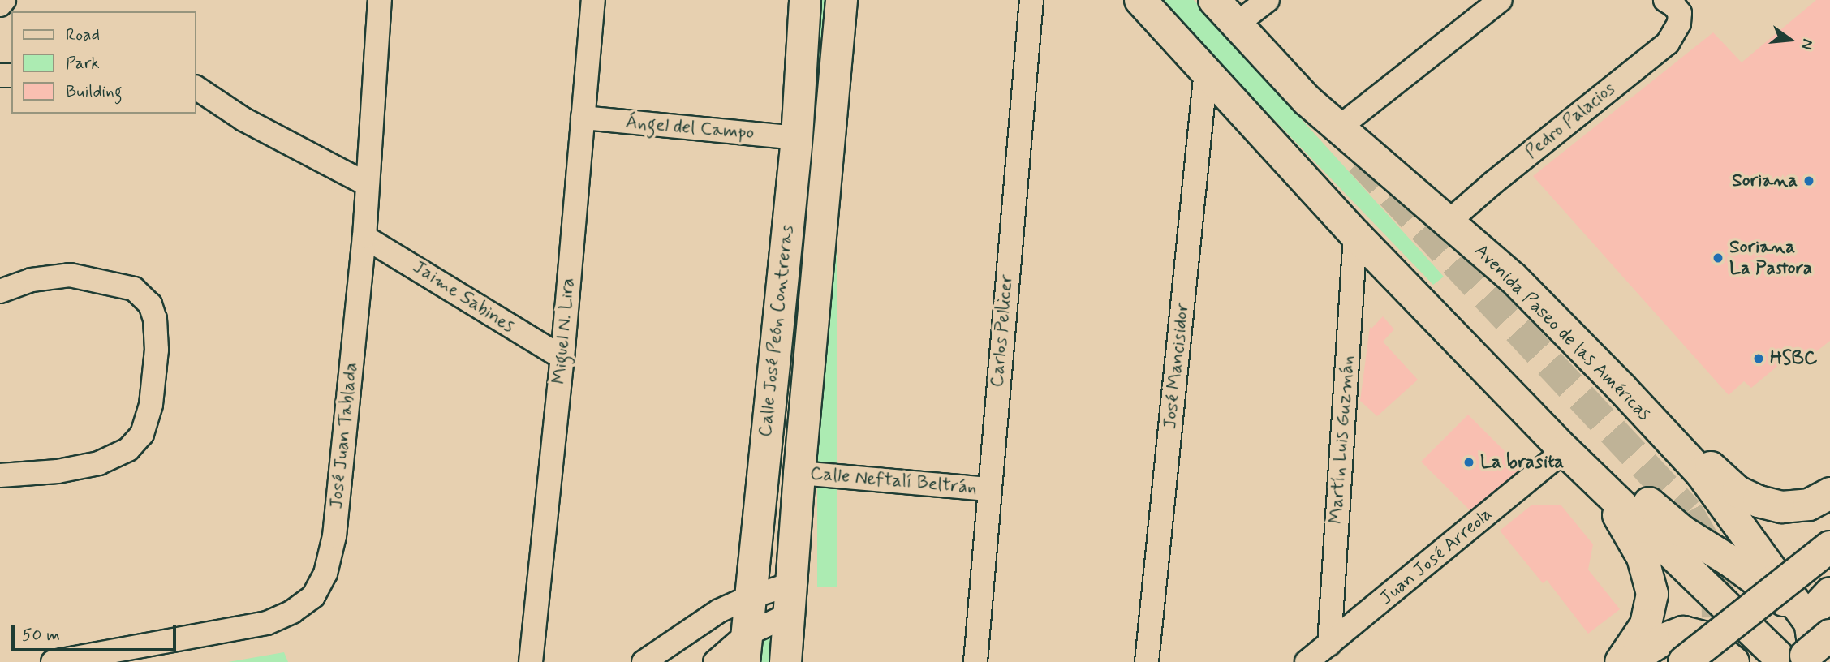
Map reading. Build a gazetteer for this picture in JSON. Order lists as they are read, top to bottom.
{
  "streets": {
    "main road": ["Calle José Peón Contreras", "Avenida Paseo de las Américas"],
    "street": [
      "Pedro Palacios",
      "Ángel del Campo",
      "Jaime Sabines",
      "Miguel N. Lira",
      "Carlos Pellicer",
      "José Mancisidor",
      "José Juan Tablada",
      "Martín Luis Guzmán",
      "Calle Neftalí Beltrán",
      "Juan José Arreola"
    ]
  },
  "crossings": [
    ["Pedro Palacios", "Avenida Paseo de las Américas"],
    ["Ángel del Campo", "Miguel N. Lira"],
    ["Ángel del Campo", "Calle José Peón Contreras"],
    ["Jaime Sabines", "Miguel N. Lira"],
    ["Jaime Sabines", "José Juan Tablada"],
    ["Calle José Peón Contreras", "Calle Neftalí Beltrán"],
    ["Carlos Pellicer", "Calle Neftalí Beltrán"],
    ["Martín Luis Guzmán", "Juan José Arreola"]
  ],
  "places": [
    "Soriana",
    "Soriana La Pastora",
    "HSBC",
    "La brasita"
  ],
  "legend": ["Road", "Park", "Building"],
  "scale_bar": "50 m",
  "north": "right"
}
